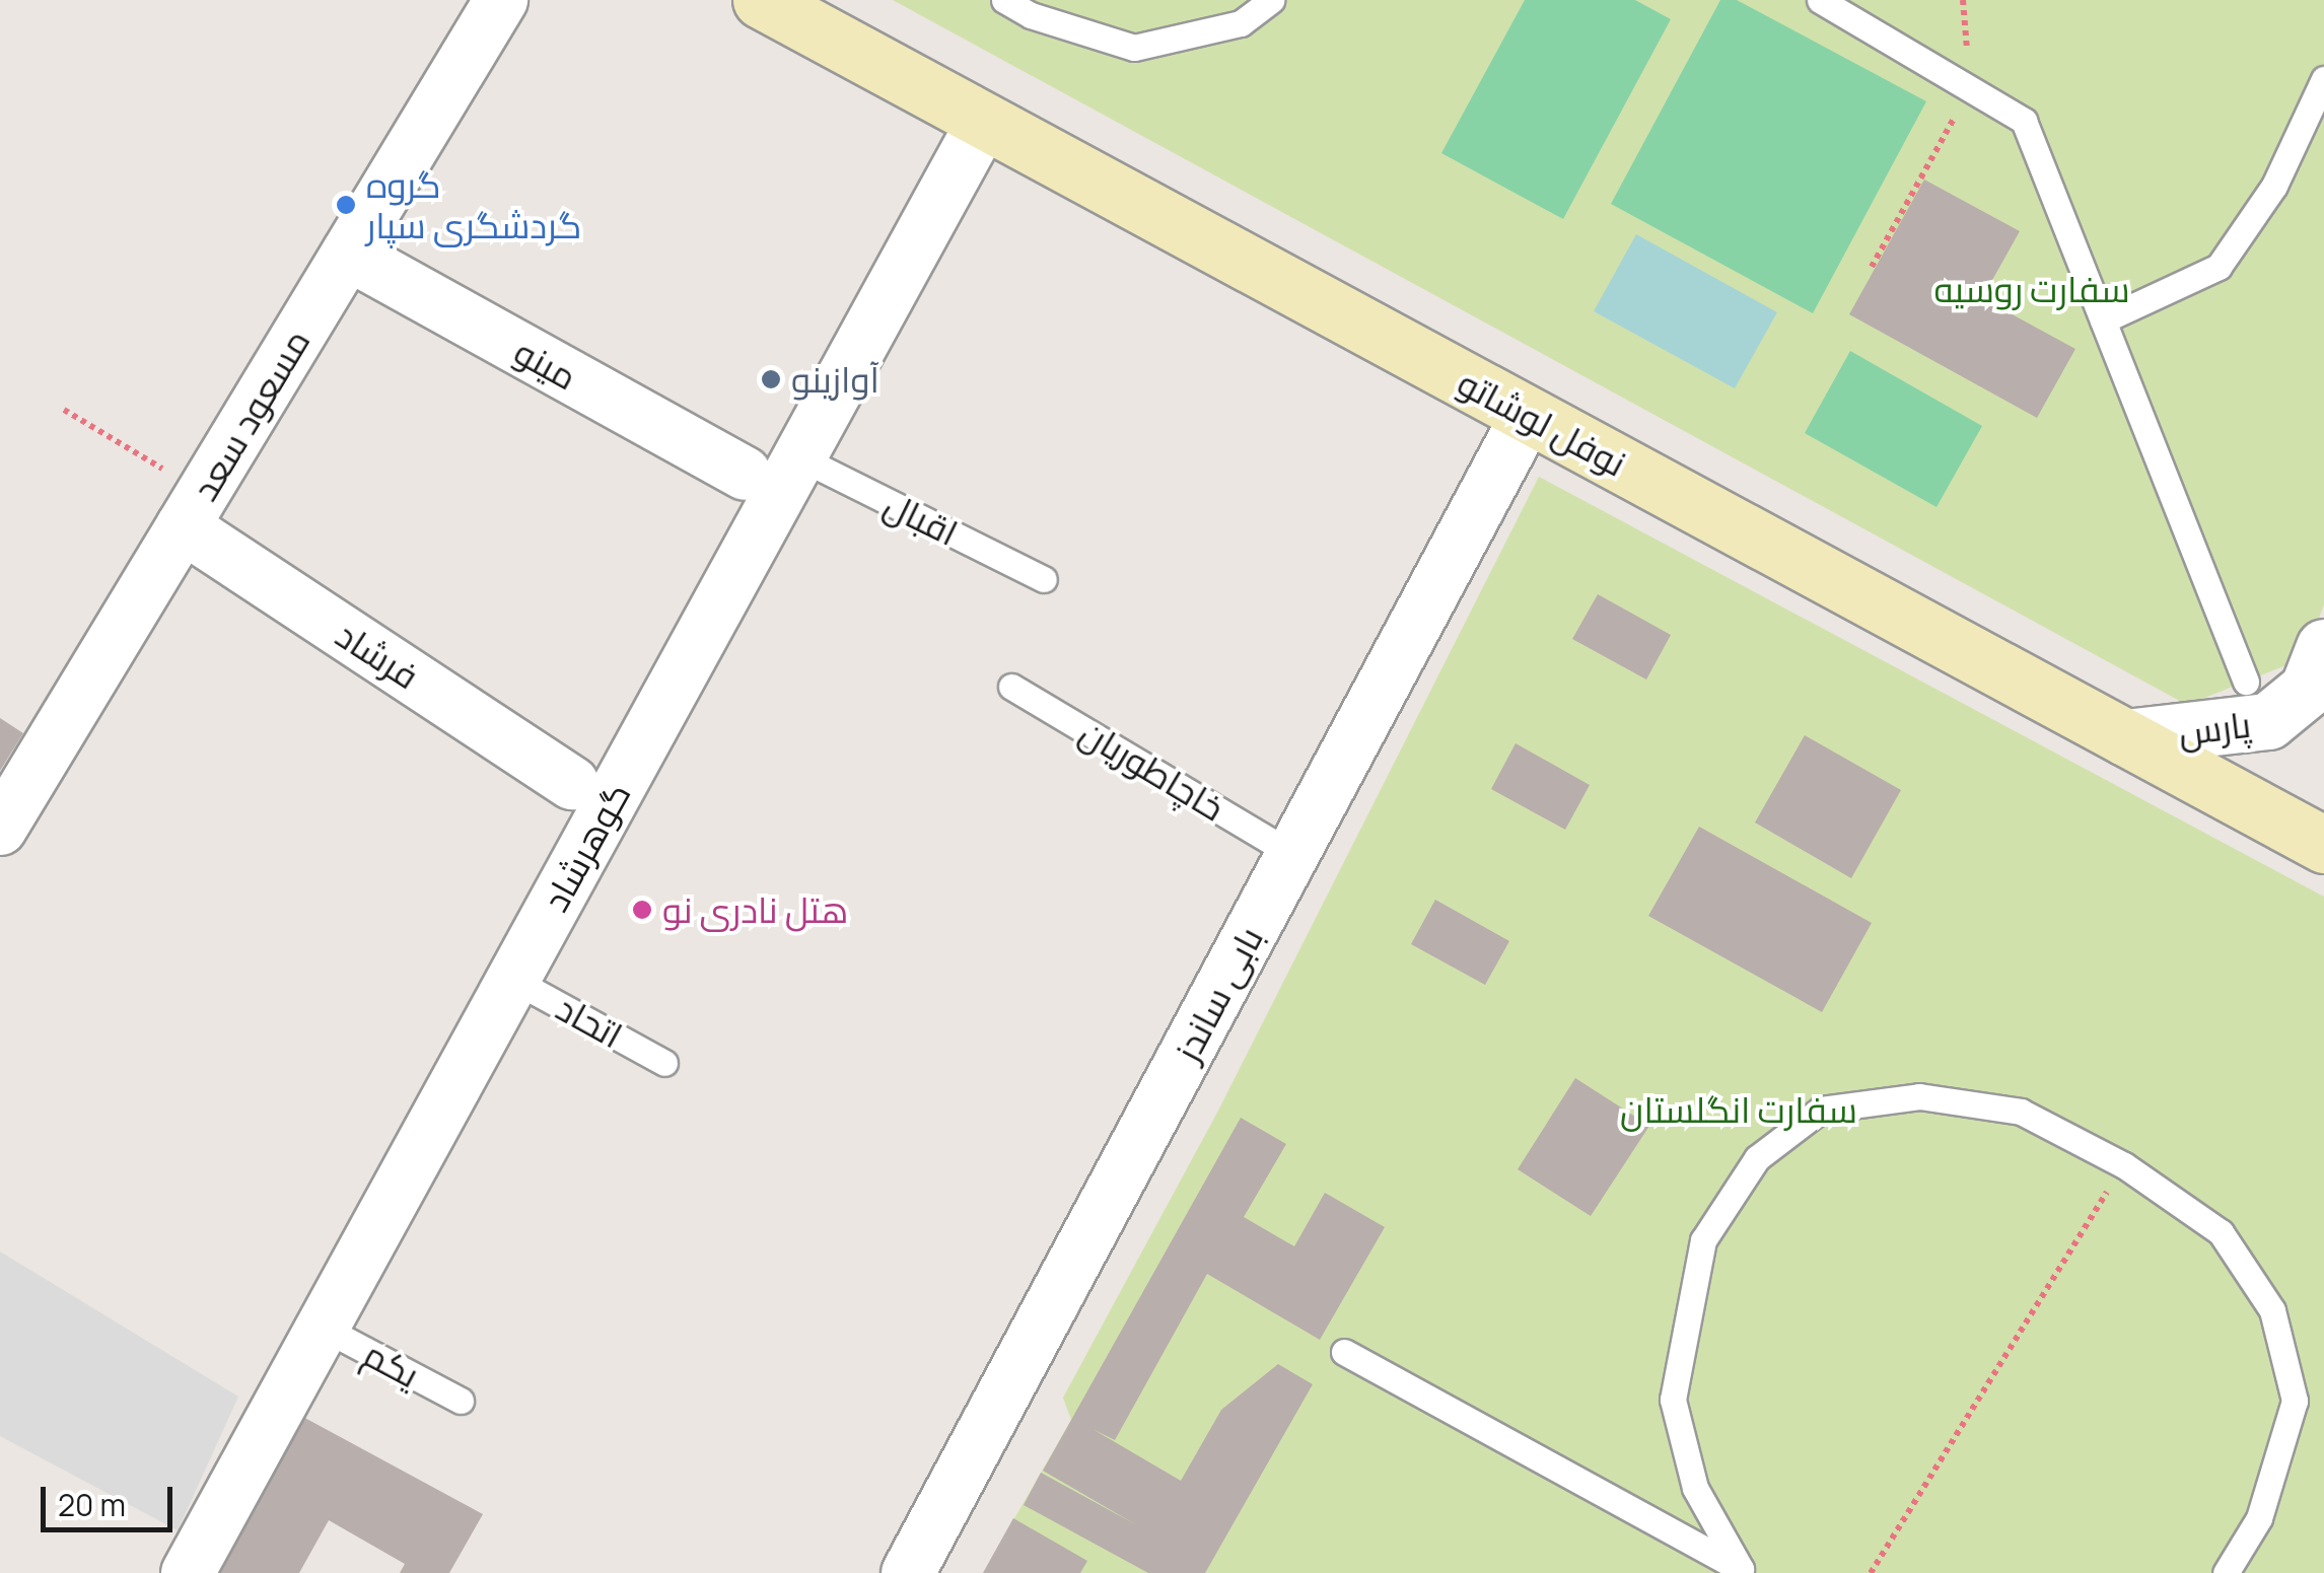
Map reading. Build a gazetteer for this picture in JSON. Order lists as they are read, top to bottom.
{
  "streets": {
    "main road": ["نوفل لوشاتو"],
    "street": [
      "مینو",
      "مسعود سعد",
      "فرشاد",
      "پارس",
      "گوهرشاد",
      "بابی ساندز"
    ],
    "lane": [
      "اقبال",
      "خاچاطوریان",
      "اتحاد",
      "یکم"
    ]
  },
  "crossings": [
    ["مینو", "مسعود سعد"],
    ["مسعود سعد", "فرشاد"],
    ["نوفل لوشاتو", "پارس"],
    ["نوفل لوشاتو", "گوهرشاد"],
    ["نوفل لوشاتو", "بابی ساندز"],
    ["اقبال", "گوهرشاد"],
    ["خاچاطوریان", "بابی ساندز"],
    ["گوهرشاد", "اتحاد"],
    ["گوهرشاد", "یکم"]
  ],
  "parks": ["سفارت روسیه", "سفارت انگلستان"],
  "places": ["گروه گردشگری سپار", "آوازینو", "هتل نادری نو"],
  "scale_bar": "20 m"
}
